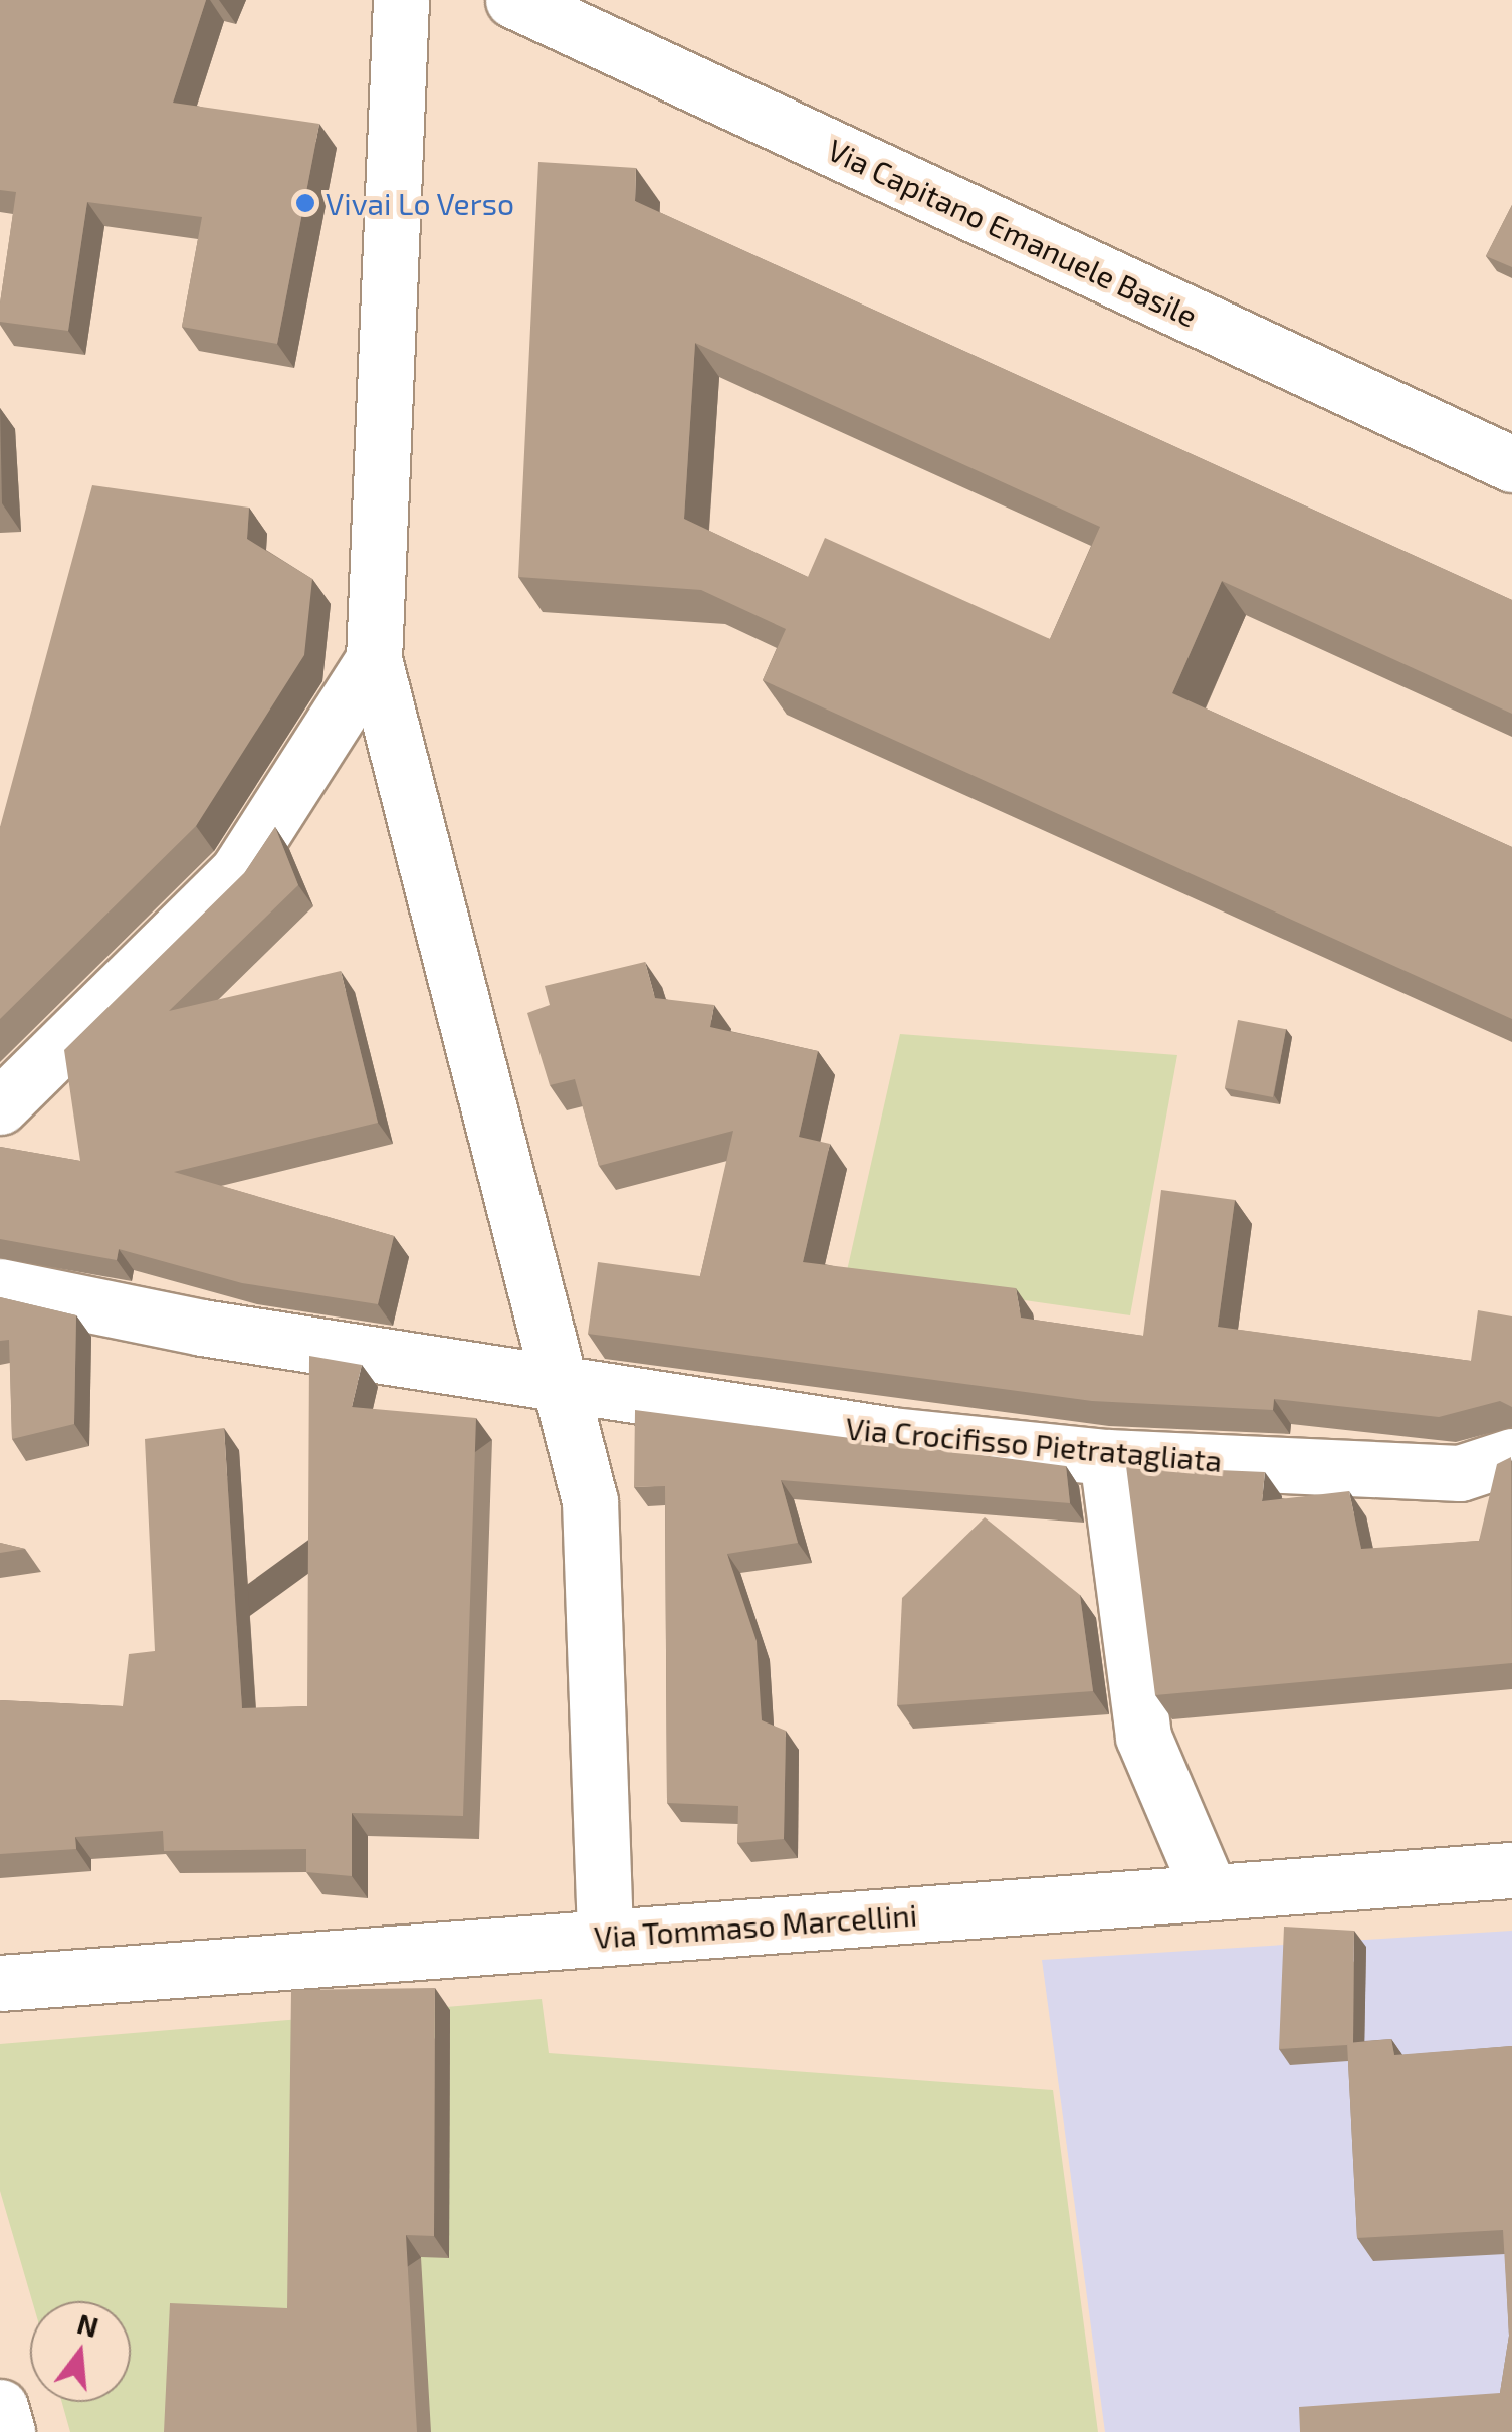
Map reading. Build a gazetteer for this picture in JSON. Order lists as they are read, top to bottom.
{
  "streets": {
    "street": ["Via Capitano Emanuele Basile", "Via Crocifisso Pietratagliata", "Via Tommaso Marcellini"]
  },
  "places": ["Vivai Lo Verso"],
  "north": "top"
}
